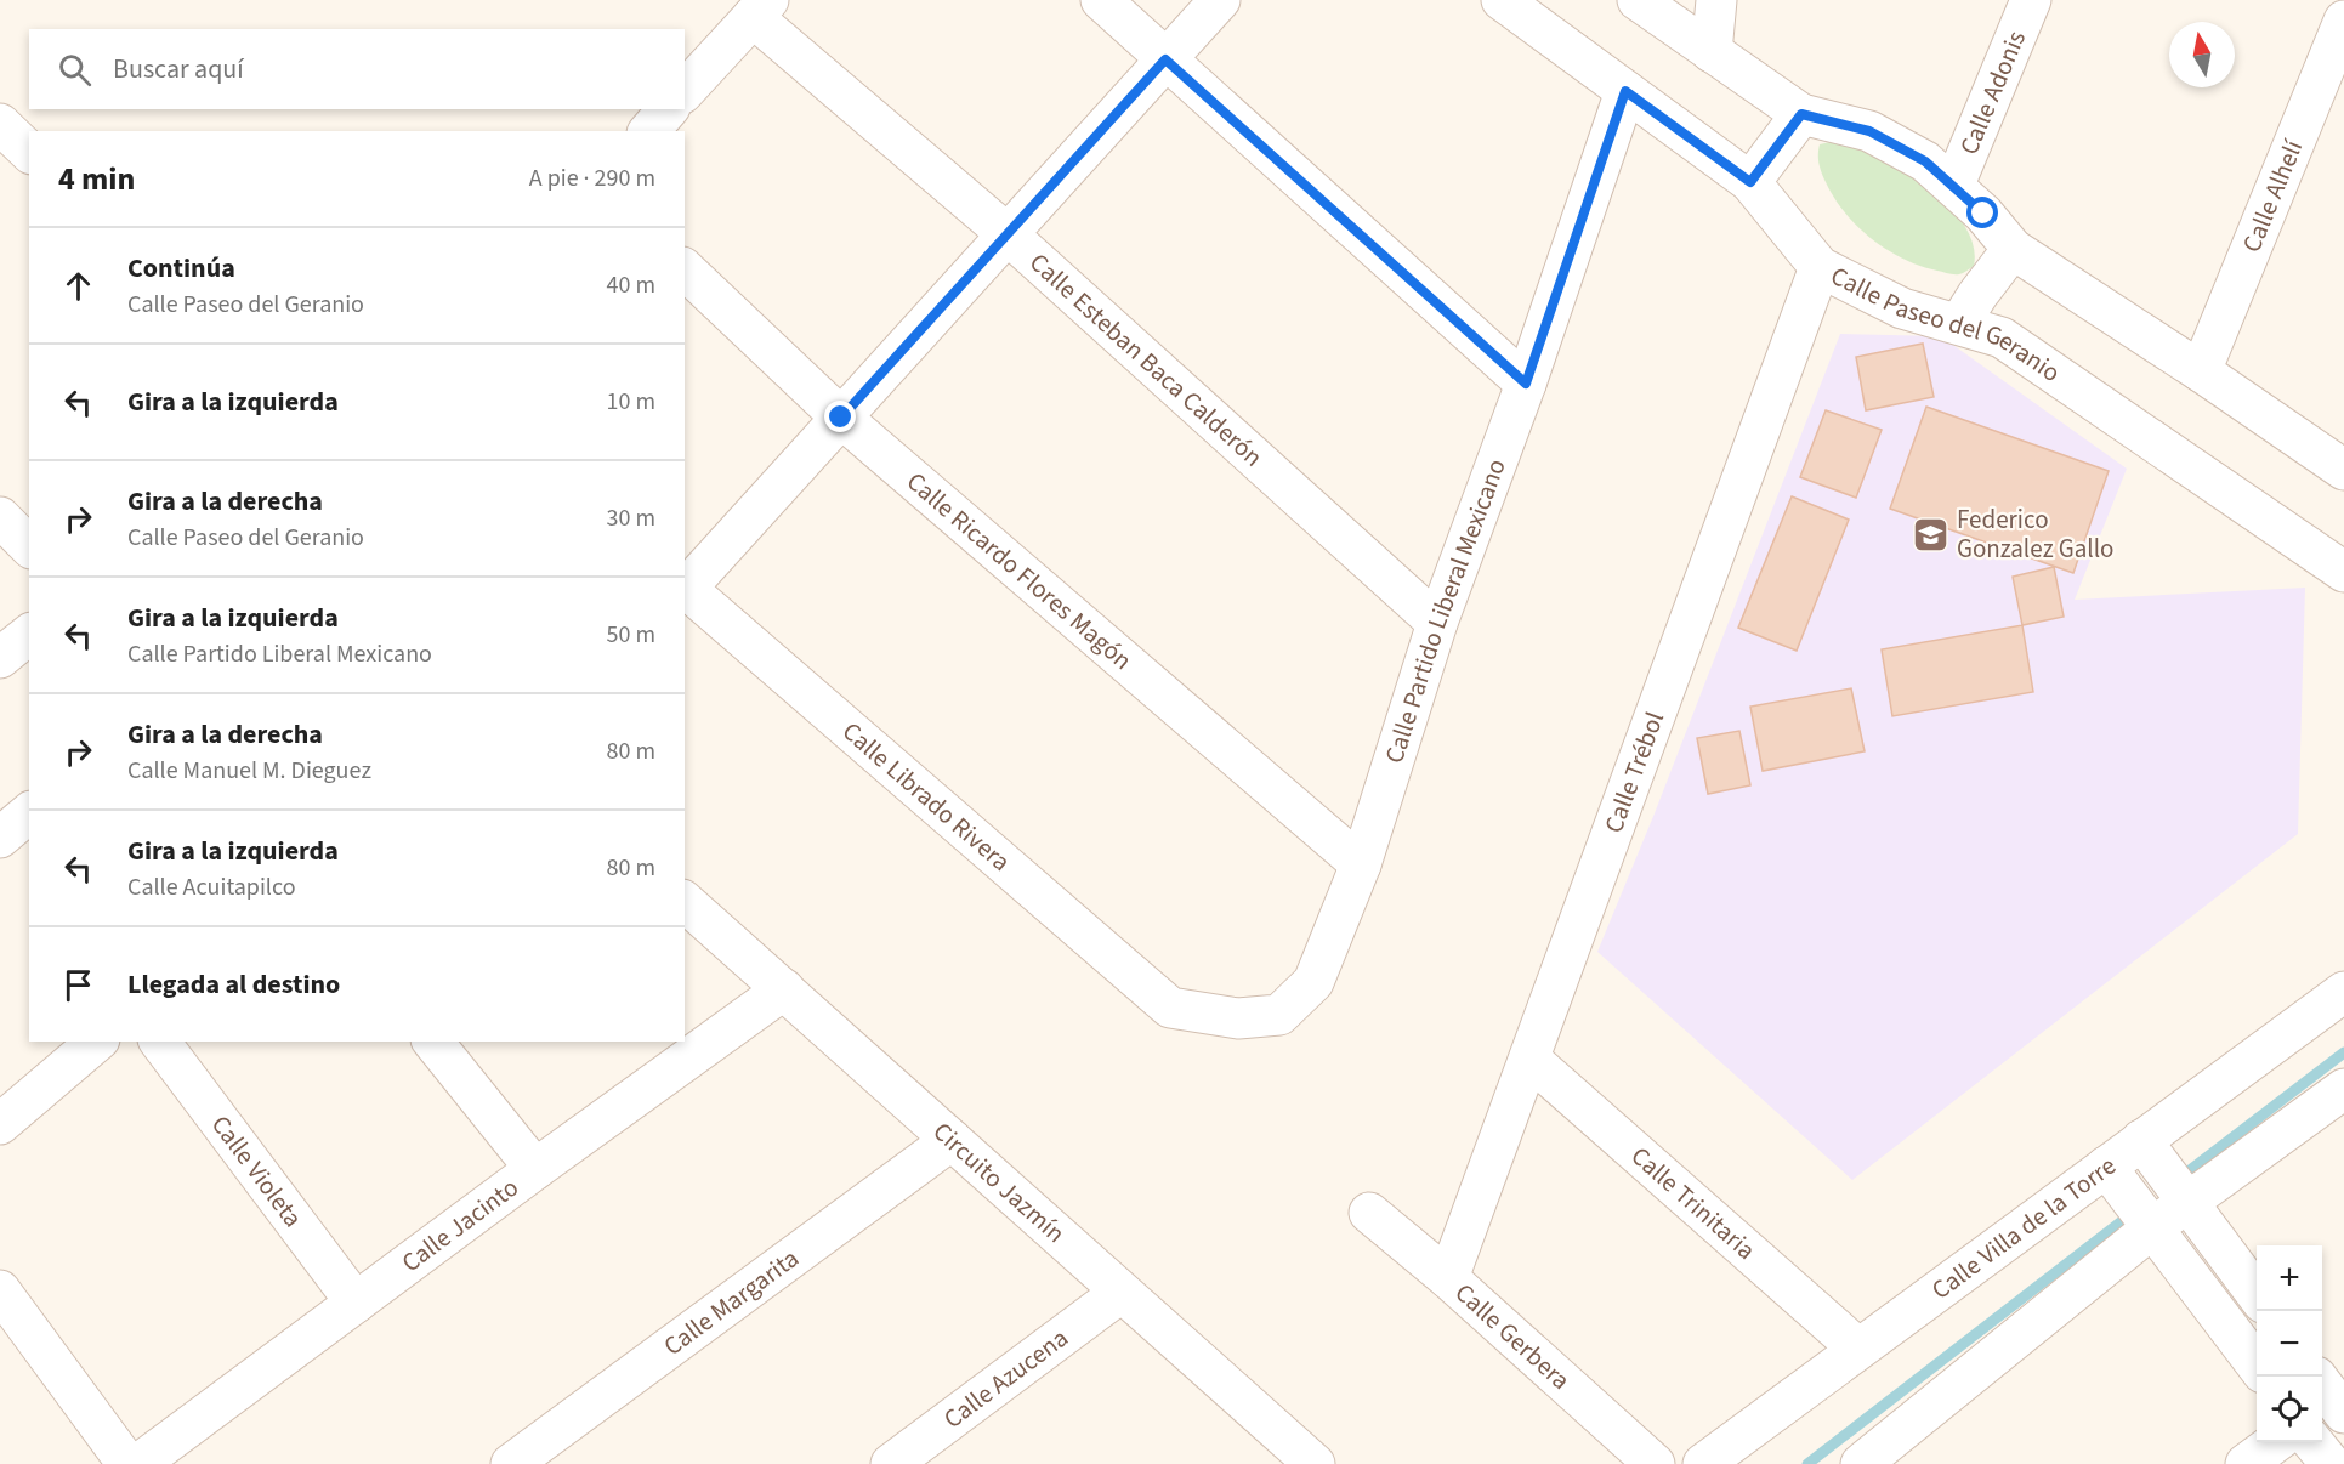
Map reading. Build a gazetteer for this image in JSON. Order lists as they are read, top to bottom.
{
  "streets": {
    "street": [
      "Calle Adonis",
      "Calle Alhelí",
      "Calle Paseo del Geranio",
      "Calle Esteban Baca Calderón",
      "Calle Ricardo Flores Magón",
      "Calle Partido Liberal Mexicano",
      "Calle Trébol",
      "Calle Librado Rivera",
      "Calle Violeta",
      "Circuito Jazmín",
      "Calle Trinitaria",
      "Calle Jacinto",
      "Calle Villa de la Torre",
      "Calle Margarita",
      "Calle Gerbera",
      "Calle Azucena"
    ]
  },
  "crossings": [
    ["Calle Paseo del Geranio", "Calle Partido Liberal Mexicano"],
    ["Calle Paseo del Geranio", "Calle Trébol"],
    ["Calle Esteban Baca Calderón", "Calle Partido Liberal Mexicano"],
    ["Calle Ricardo Flores Magón", "Calle Partido Liberal Mexicano"],
    ["Calle Partido Liberal Mexicano", "Calle Librado Rivera"],
    ["Calle Trébol", "Calle Trinitaria"],
    ["Calle Trébol", "Calle Gerbera"],
    ["Calle Violeta", "Calle Jacinto"],
    ["Circuito Jazmín", "Calle Jacinto"],
    ["Circuito Jazmín", "Calle Margarita"],
    ["Circuito Jazmín", "Calle Azucena"],
    ["Calle Trinitaria", "Calle Villa de la Torre"]
  ],
  "places": {
    "school or university": ["Federico Gonzalez Gallo"]
  },
  "north": "top",
  "page": {
    "search": "Buscar aquí",
    "heading": ["4 min", "A pie · 290 m"],
    "list": [
      ["Continúa", "Calle Paseo del Geranio", "40 m"],
      ["Gira a la izquierda", "10 m"],
      ["Gira a la derecha", "Calle Paseo del Geranio", "30 m"],
      ["Gira a la izquierda", "Calle Partido Liberal Mexicano", "50 m"],
      ["Gira a la derecha", "Calle Manuel M. Dieguez", "80 m"],
      ["Gira a la izquierda", "Calle Acuitapilco", "80 m"],
      "Llegada al destino"
    ],
    "map_buttons": ["+", "−"]
  }
}
